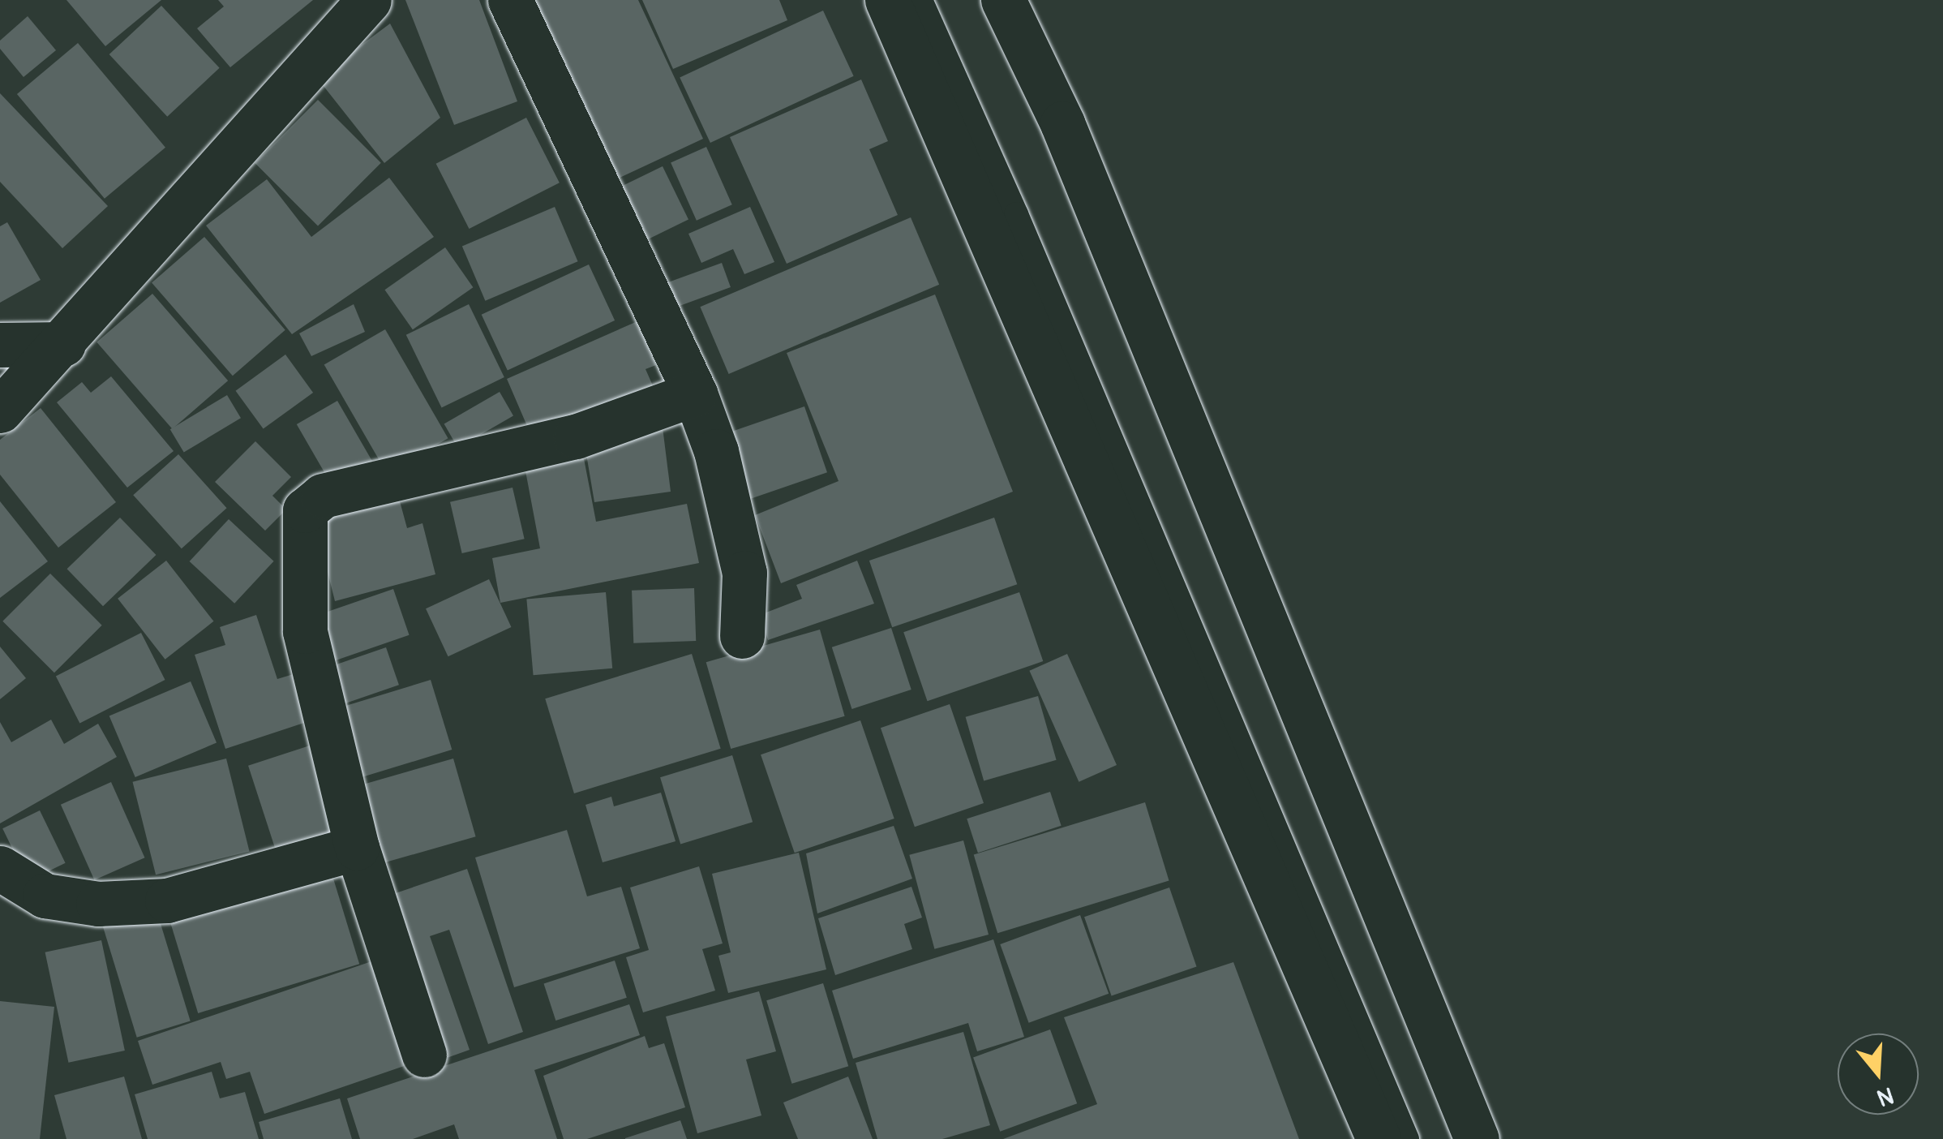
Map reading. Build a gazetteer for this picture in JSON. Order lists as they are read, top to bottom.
{
  "north": "bottom"
}
